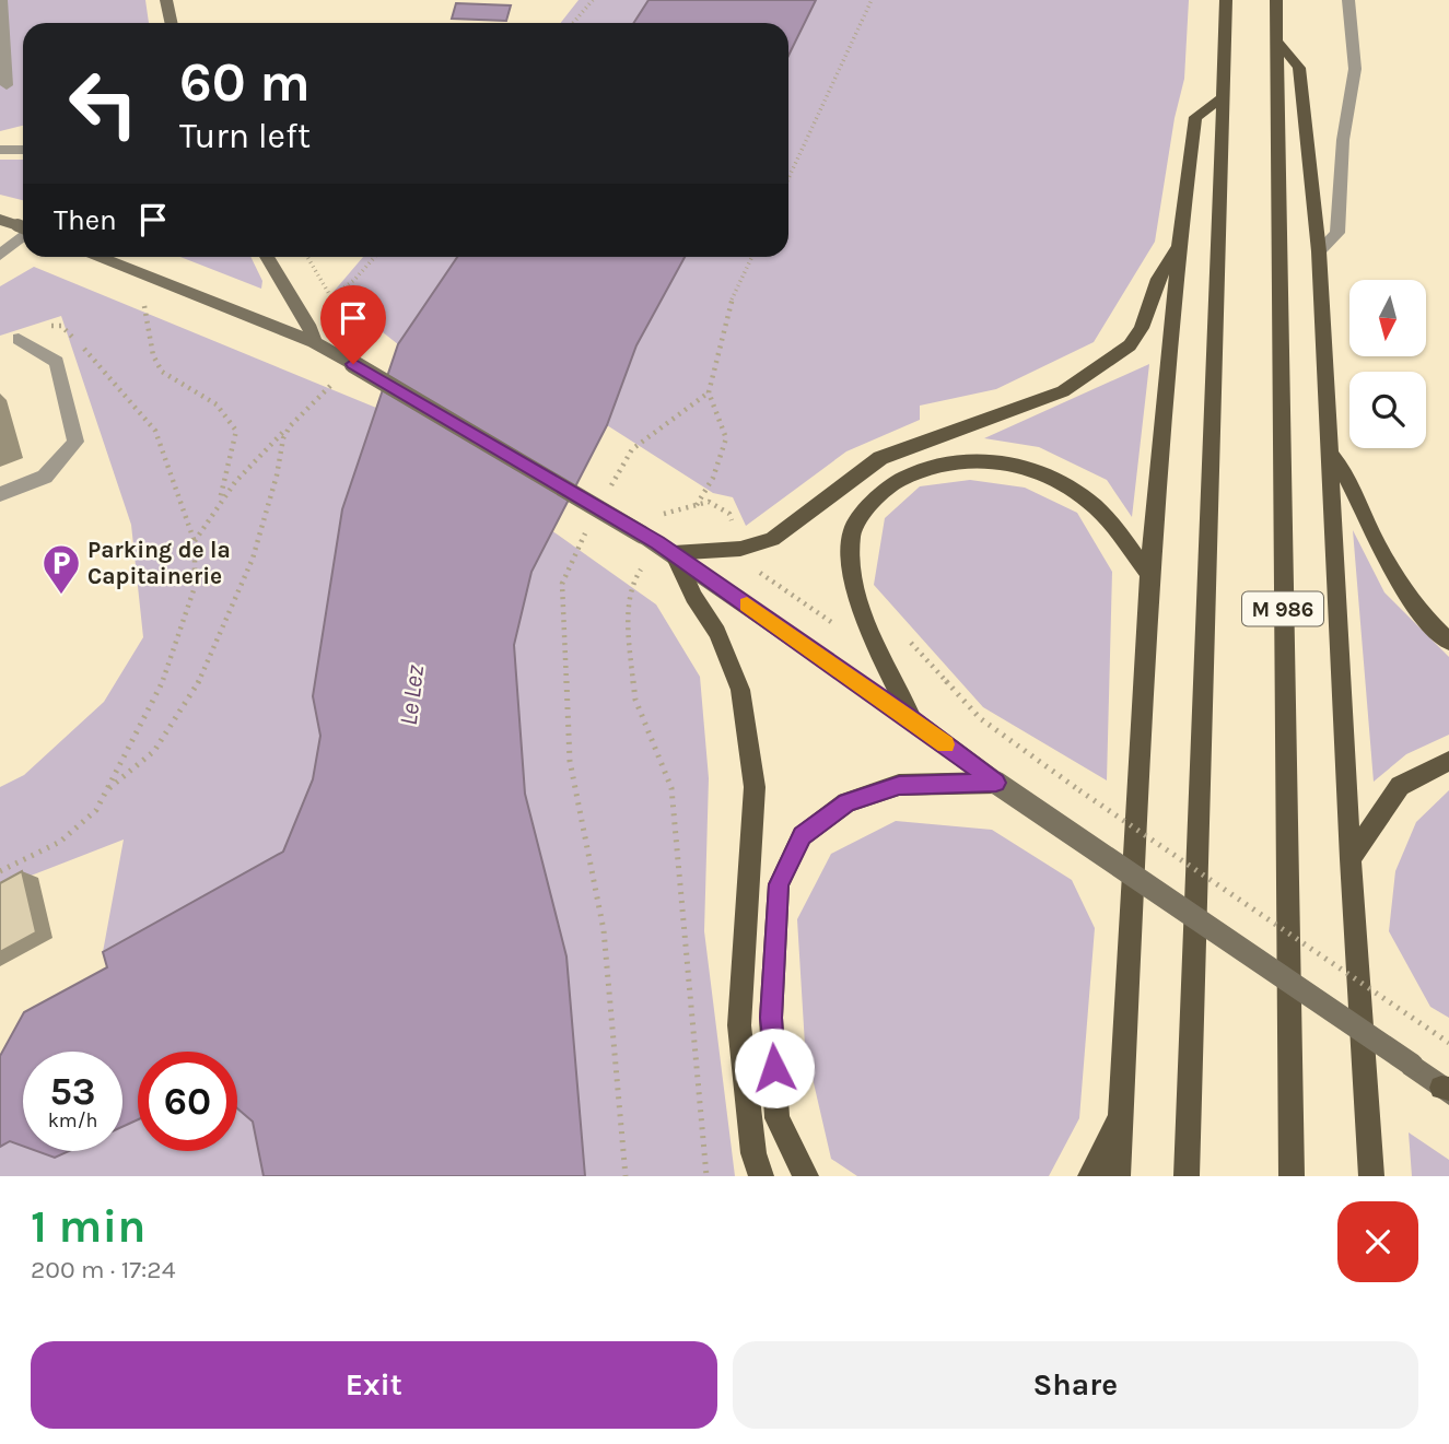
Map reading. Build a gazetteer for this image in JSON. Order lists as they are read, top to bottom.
{
  "streets": {
    "main road": ["M 986"]
  },
  "water": ["Le Lez"],
  "places": {
    "parking": ["Parking de la Capitainerie"]
  },
  "north": "bottom",
  "page": {
    "turn": ["60 m", "Turn left"],
    "then": "Then",
    "speed": "53 km/h",
    "limit": "60",
    "heading": ["1 min", "200 m · 17:24"],
    "buttons": ["Exit", "Share"]
  }
}
